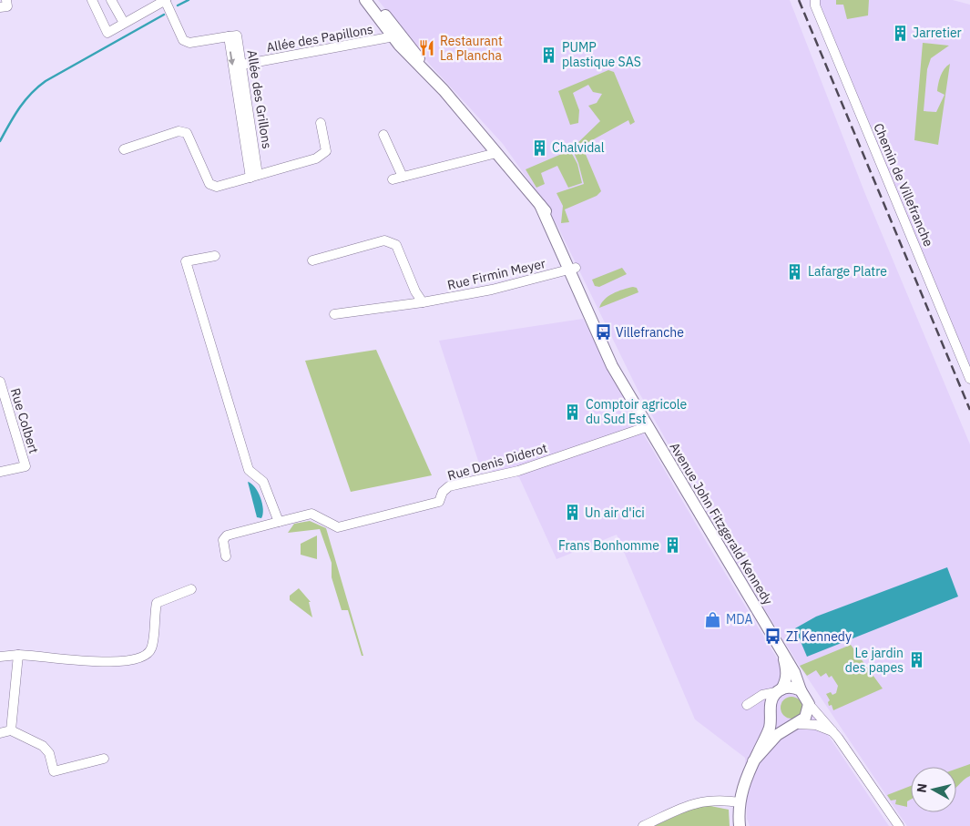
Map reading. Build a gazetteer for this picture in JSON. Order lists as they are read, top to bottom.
{
  "streets": {
    "street": [
      "Allée des Papillons",
      "Allée des Grillons",
      "Chemin de Villefranche",
      "Rue Firmin Meyer",
      "Rue Colbert",
      "Rue Denis Diderot",
      "Avenue John Fitzgerald Kennedy"
    ]
  },
  "crossings": [
    ["Allée des Papillons", "Allée des Grillons"],
    ["Allée des Papillons", "Avenue John Fitzgerald Kennedy"],
    ["Rue Firmin Meyer", "Avenue John Fitzgerald Kennedy"],
    ["Rue Denis Diderot", "Avenue John Fitzgerald Kennedy"]
  ],
  "places": {
    "building": [
      "Jarretier",
      "PUMP plastique SAS",
      "Chalvidal",
      "Lafarge Platre",
      "Comptoir agricole du Sud Est",
      "Un air d'ici",
      "Frans Bonhomme",
      "Le jardin des papes"
    ],
    "restaurant": ["Restaurant La Plancha"],
    "bus stop": ["Villefranche", "ZI Kennedy"],
    "shop": ["MDA"]
  },
  "north": "left"
}
